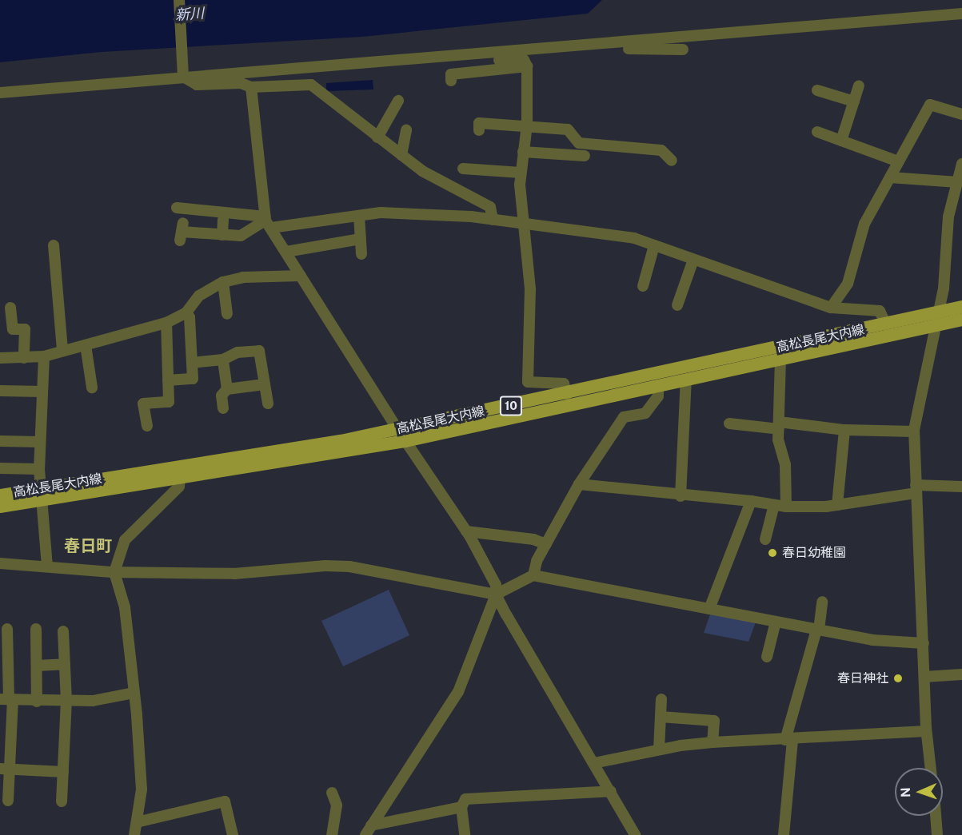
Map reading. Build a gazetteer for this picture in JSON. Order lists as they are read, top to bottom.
{
  "streets": {
    "main road": ["高松長尾大内線", "10"]
  },
  "districts": ["春日町"],
  "water": ["新川"],
  "places": ["春日幼稚園", "春日神社"],
  "north": "left"
}
